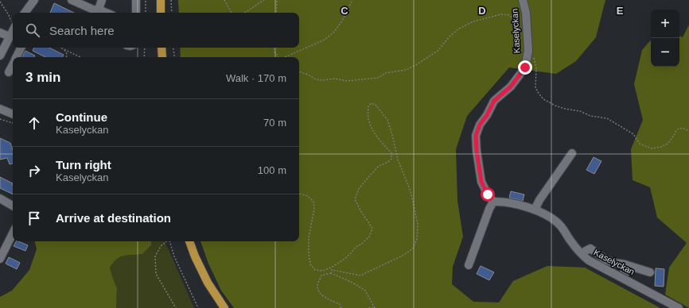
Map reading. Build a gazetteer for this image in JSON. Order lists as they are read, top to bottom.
{
  "streets": {
    "street": ["Kaselyckan"]
  },
  "page": {
    "map_buttons": ["+", "−"],
    "search": "Search here",
    "heading": ["3 min", "Walk · 170 m"],
    "list": [
      ["Continue", "Kaselyckan", "70 m"],
      ["Turn right", "Kaselyckan", "100 m"],
      "Arrive at destination"
    ]
  },
  "grid": {
    "columns": ["C", "D", "E"]
  }
}
